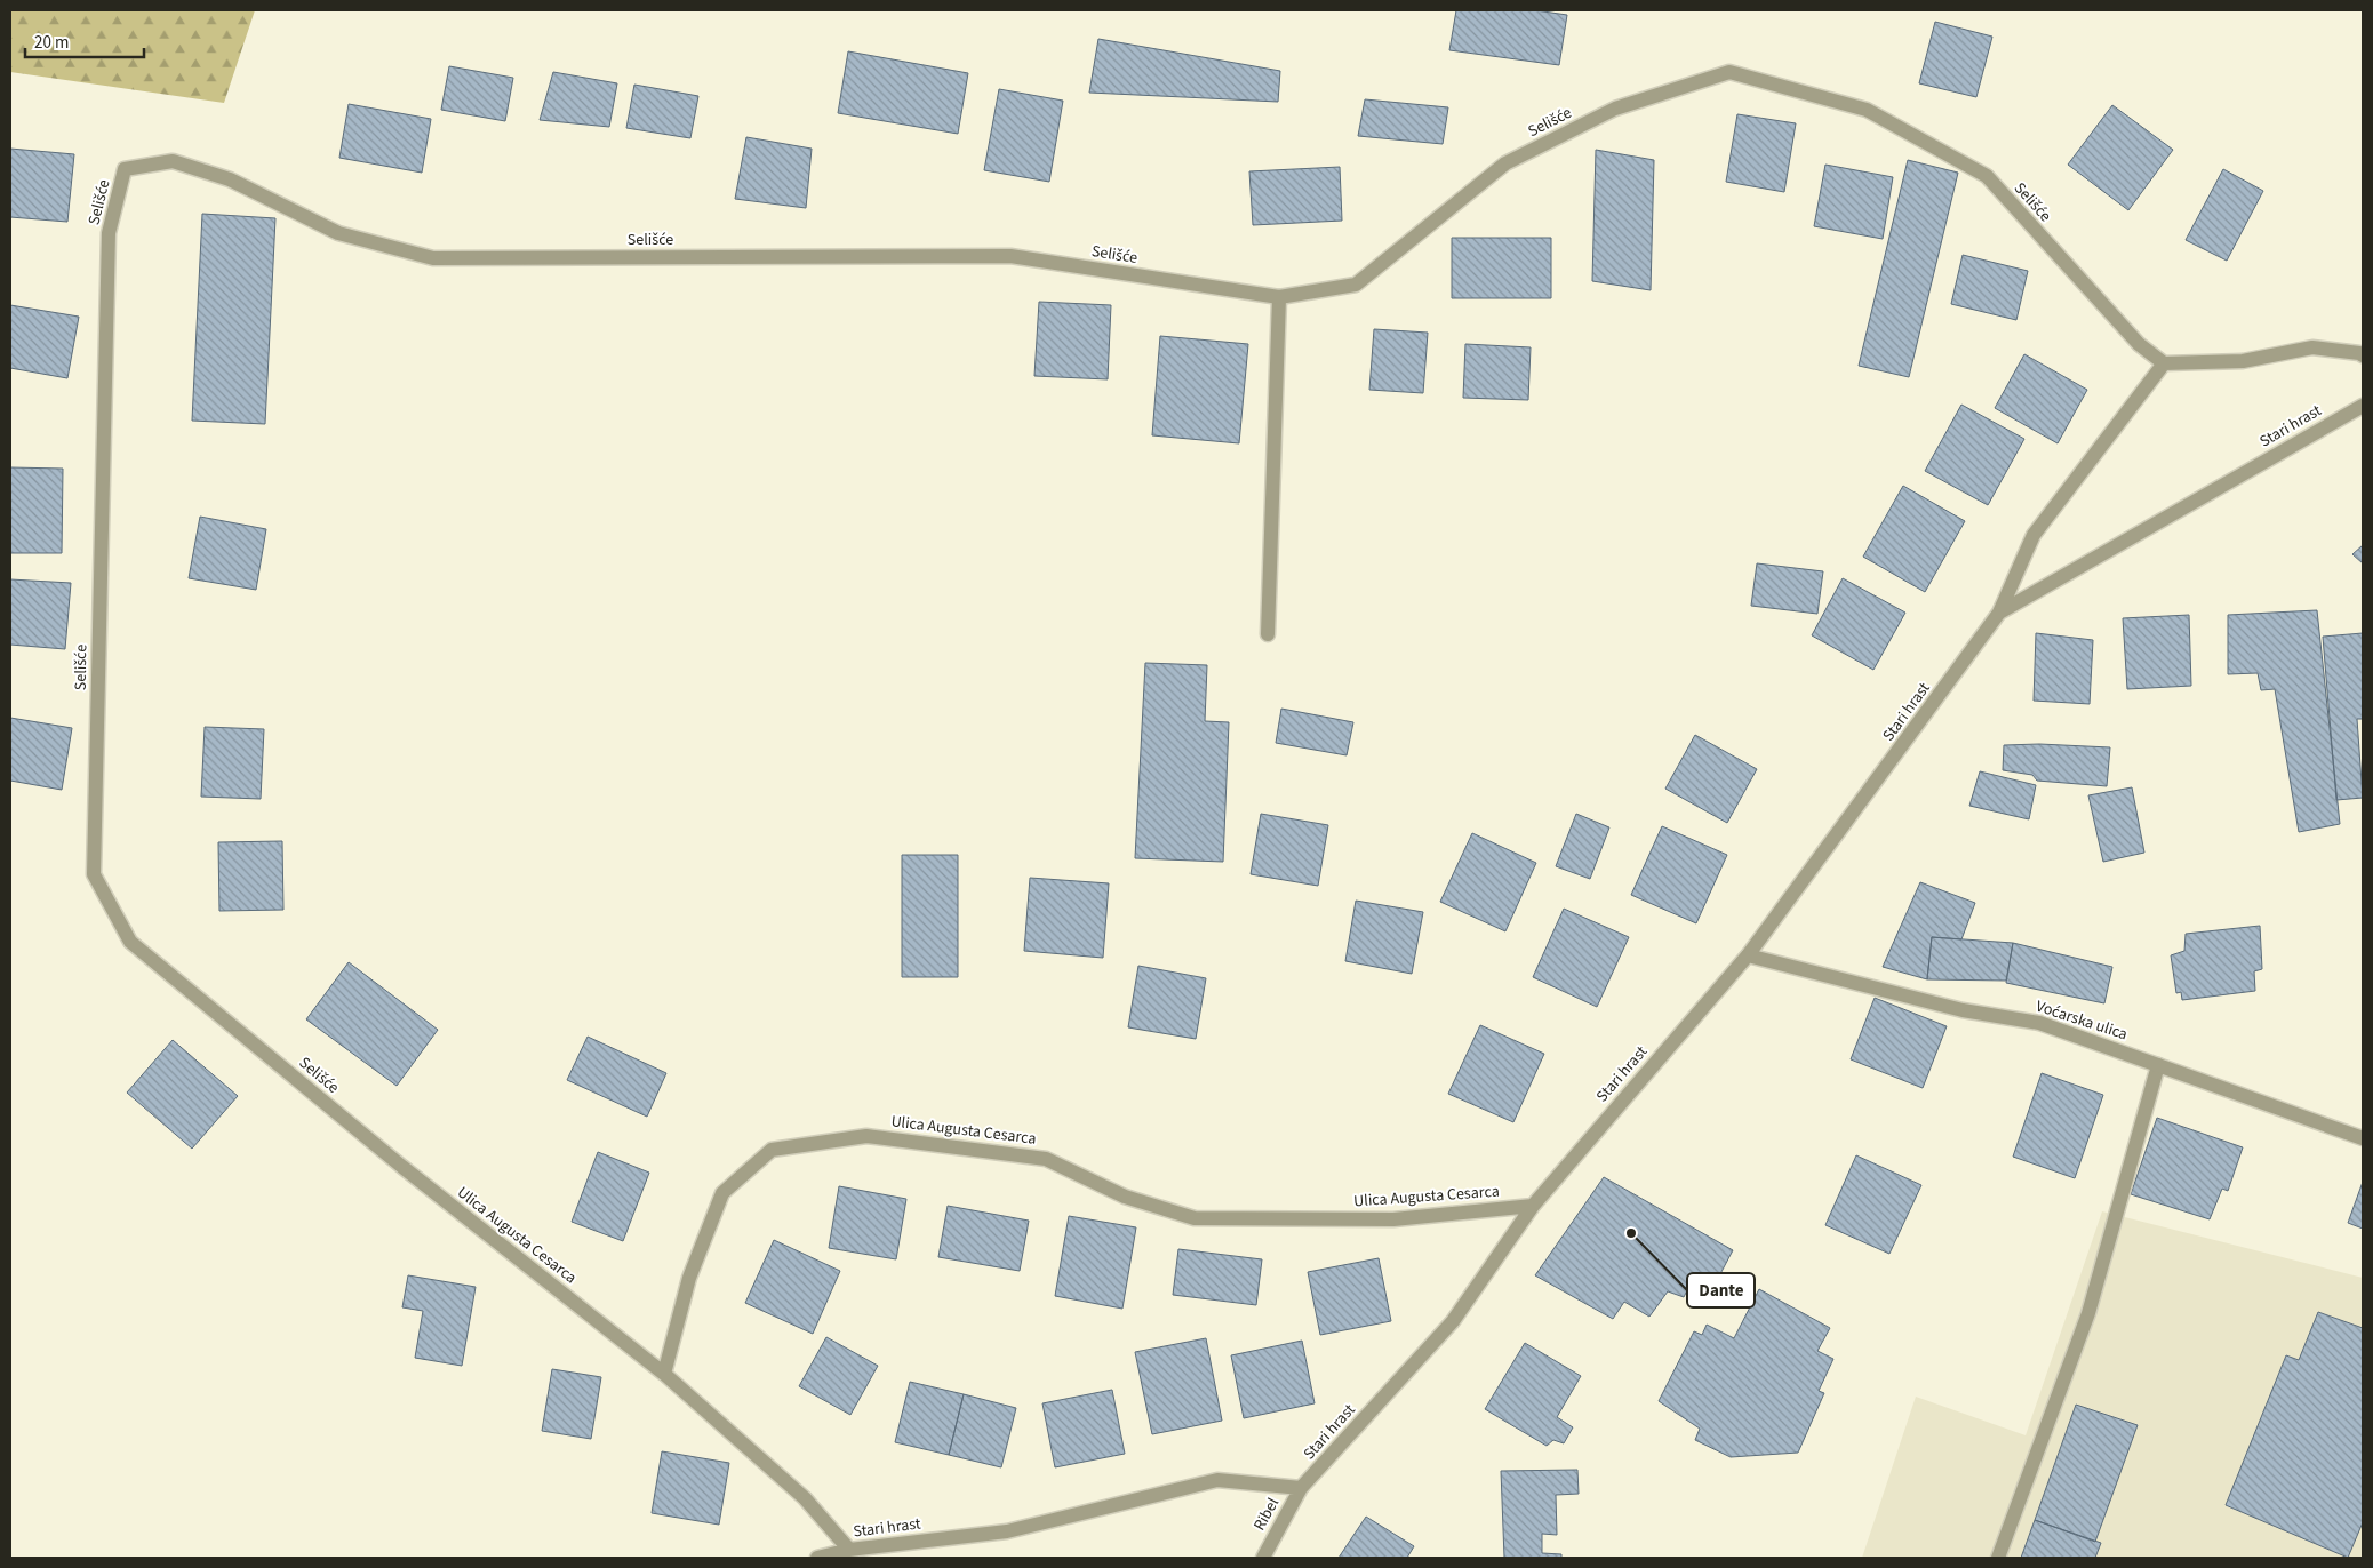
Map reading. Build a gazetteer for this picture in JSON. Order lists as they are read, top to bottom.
{
  "streets": {
    "street": [
      "Selišće",
      "Stari hrast",
      "Voćarska ulica",
      "Ulica Augusta Cesarca",
      "Ribel"
    ]
  },
  "crossings": [
    ["Selišće", "Ulica Augusta Cesarca"],
    ["Stari hrast", "Voćarska ulica"],
    ["Stari hrast", "Ulica Augusta Cesarca"],
    ["Stari hrast", "Ribel"]
  ],
  "places": ["Dante"],
  "scale_bar": "20 m"
}
